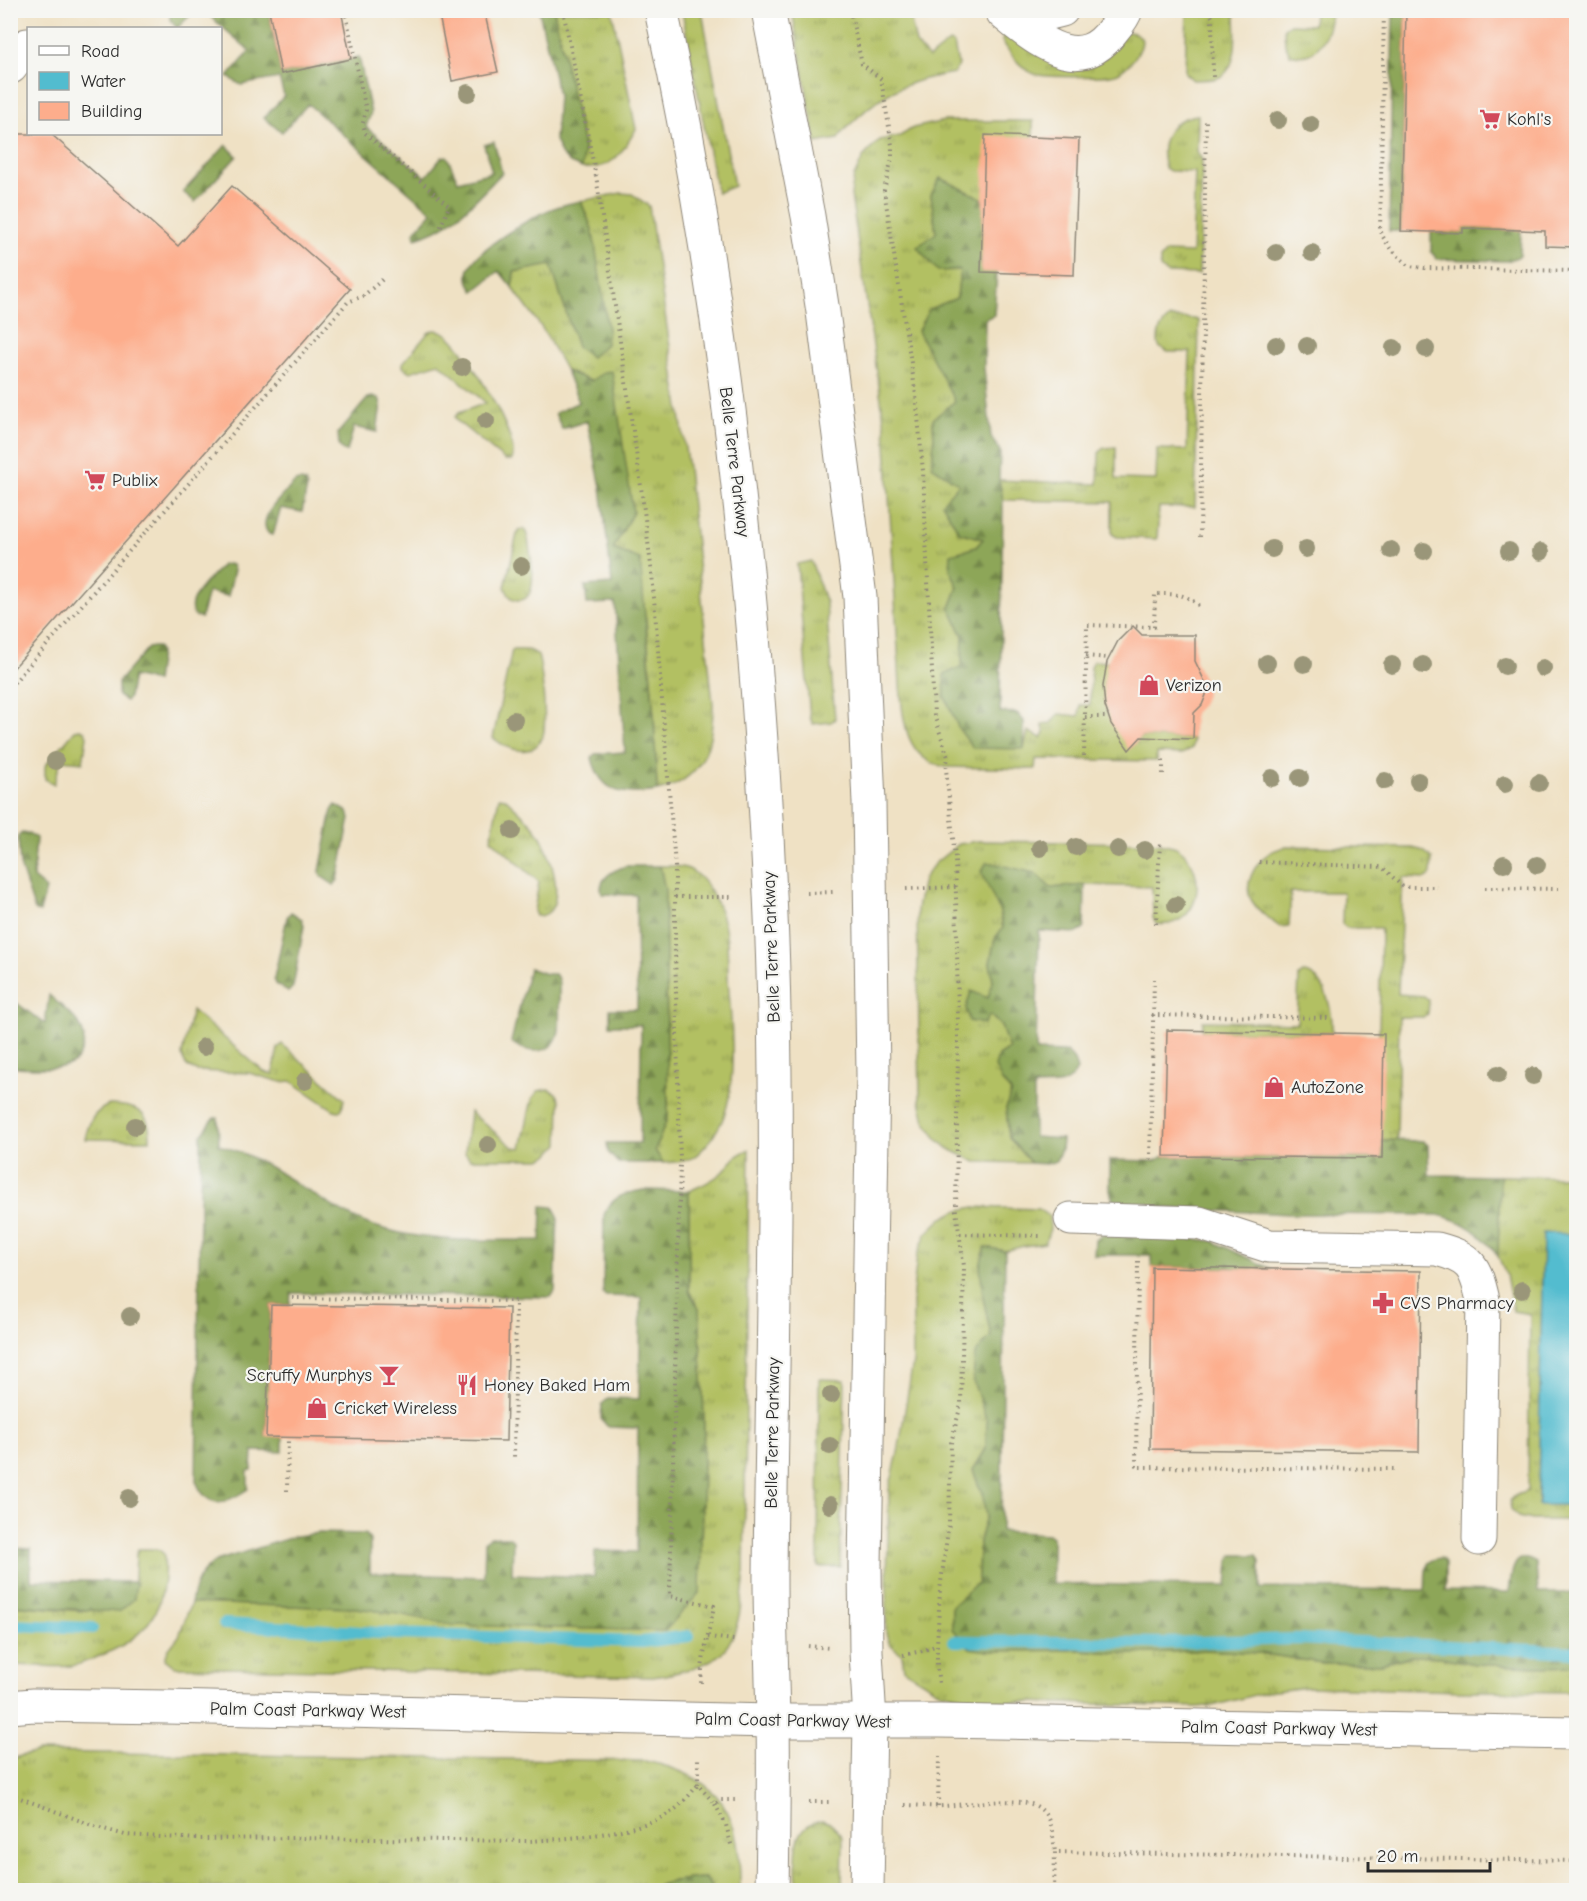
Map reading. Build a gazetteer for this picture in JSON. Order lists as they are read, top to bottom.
{
  "streets": {
    "main road": ["Belle Terre Parkway", "Palm Coast Parkway West"]
  },
  "crossings": [
    ["Belle Terre Parkway", "Palm Coast Parkway West"]
  ],
  "places": {
    "supermarket": ["Kohl's", "Publix"],
    "shop": ["Verizon", "AutoZone", "Cricket Wireless"],
    "pharmacy": ["CVS Pharmacy"],
    "bar": ["Scruffy Murphys"],
    "restaurant": ["Honey Baked Ham"]
  },
  "legend": ["Road", "Water", "Building"],
  "scale_bar": "20 m"
}
